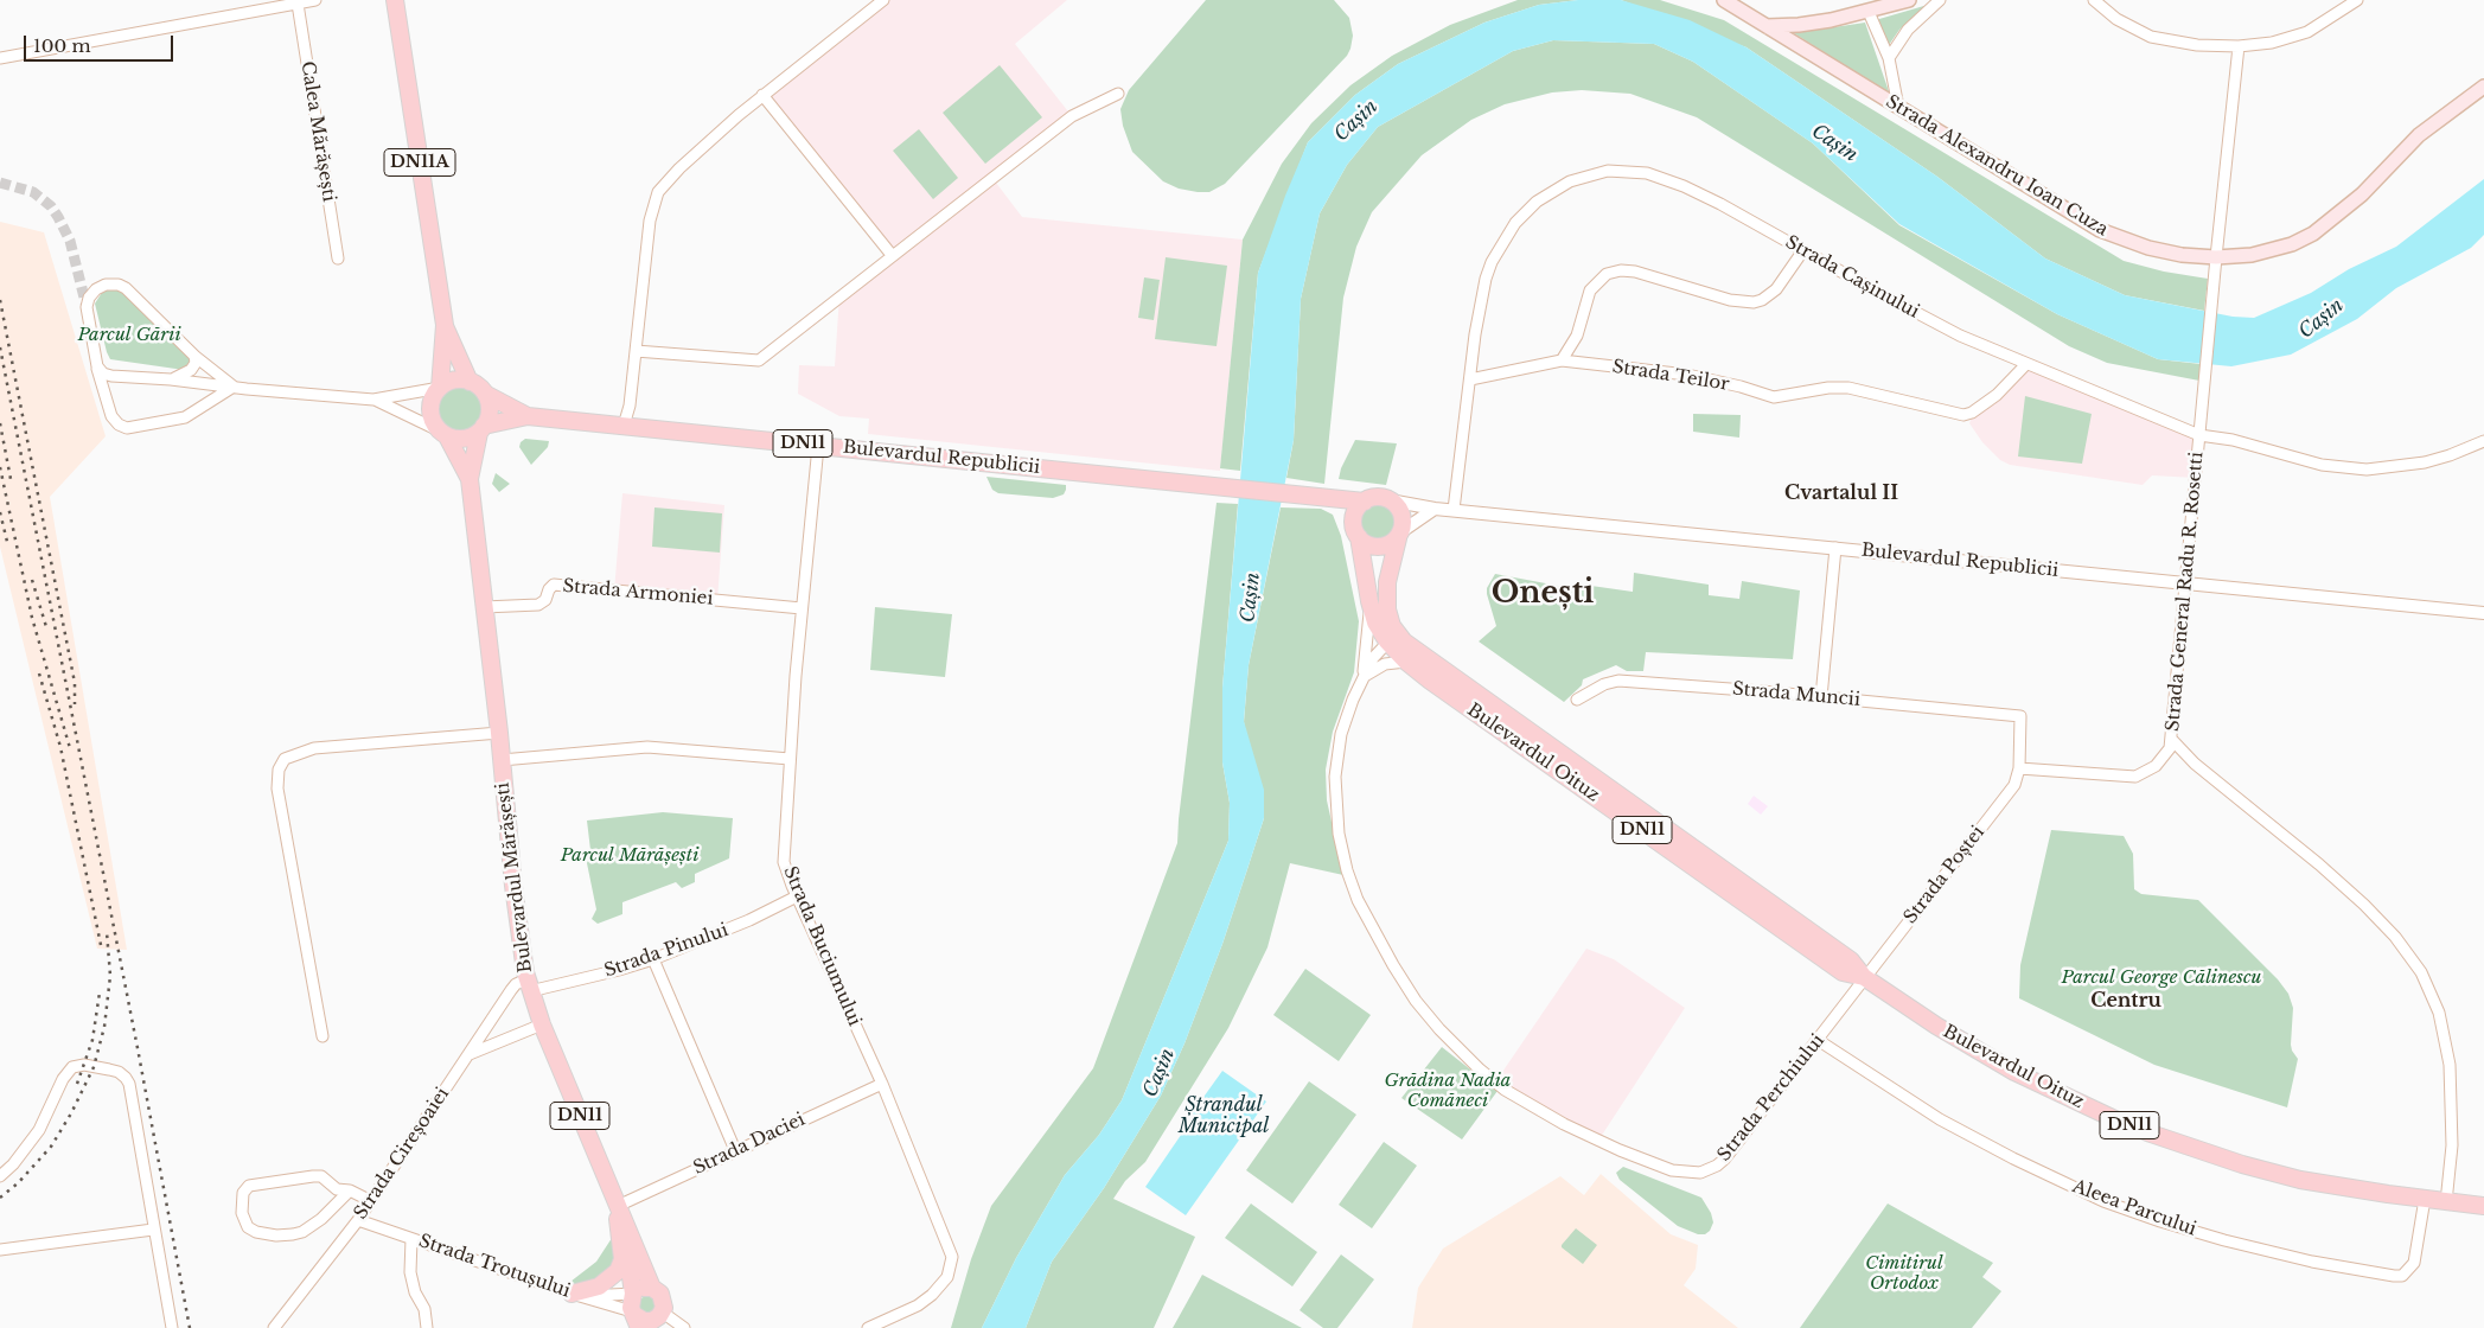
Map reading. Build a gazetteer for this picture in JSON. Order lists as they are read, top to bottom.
{
  "streets": {
    "main road": [
      "DN11A",
      "Strada Alexandru Ioan Cuza",
      "DN11",
      "Bulevardul Republicii",
      "Bulevardul Oituz",
      "Bulevardul Mărășești"
    ],
    "street": [
      "Calea Mărășești",
      "Strada Cașinului",
      "Strada Teilor",
      "Strada General Radu R. Rosetti",
      "Strada Armoniei",
      "Strada Muncii",
      "Strada Poștei",
      "Strada Buciumului",
      "Strada Pinului",
      "Strada Perchiului",
      "Strada Daciei",
      "Strada Cireșoaiei",
      "Aleea Parcului",
      "Strada Trotușului"
    ]
  },
  "crossings": [
    ["DN11A", "DN11"],
    ["DN11A", "Bulevardul Mărășești"],
    ["Strada Alexandru Ioan Cuza", "Strada General Radu R. Rosetti"],
    ["Strada Cașinului", "Strada Teilor"],
    ["Strada Cașinului", "Bulevardul Republicii"],
    ["Strada Cașinului", "Strada General Radu R. Rosetti"],
    ["DN11", "Bulevardul Republicii"],
    ["DN11", "Bulevardul Oituz"],
    ["DN11", "Bulevardul Mărășești"],
    ["DN11", "Strada Trotușului"],
    ["Bulevardul Republicii", "Strada General Radu R. Rosetti"],
    ["Bulevardul Republicii", "Bulevardul Oituz"],
    ["Bulevardul Republicii", "Strada Buciumului"],
    ["Strada General Radu R. Rosetti", "Bulevardul Oituz"],
    ["Strada Armoniei", "Bulevardul Mărășești"],
    ["Strada Armoniei", "Strada Buciumului"],
    ["Strada Muncii", "Strada Poștei"],
    ["Bulevardul Oituz", "Strada Poștei"],
    ["Bulevardul Oituz", "Strada Perchiului"],
    ["Bulevardul Oituz", "Aleea Parcului"],
    ["Strada Poștei", "Strada Perchiului"],
    ["Bulevardul Mărășești", "Strada Pinului"],
    ["Bulevardul Mărășești", "Strada Daciei"],
    ["Bulevardul Mărășești", "Strada Cireșoaiei"],
    ["Bulevardul Mărășești", "Strada Trotușului"],
    ["Strada Buciumului", "Strada Pinului"],
    ["Strada Buciumului", "Strada Daciei"],
    ["Strada Pinului", "Strada Cireșoaiei"],
    ["Strada Perchiului", "Aleea Parcului"],
    ["Strada Cireșoaiei", "Strada Trotușului"]
  ],
  "districts": ["Cvartalul II", "Onești", "Centru"],
  "water": ["Cașin", "Ștrandul Municipal"],
  "parks": [
    "Parcul Gării",
    "Parcul Mărășești",
    "Parcul George Călinescu",
    "Grădina Nadia Comăneci",
    "Cimitirul Ortodox"
  ],
  "scale_bar": "100 m"
}
